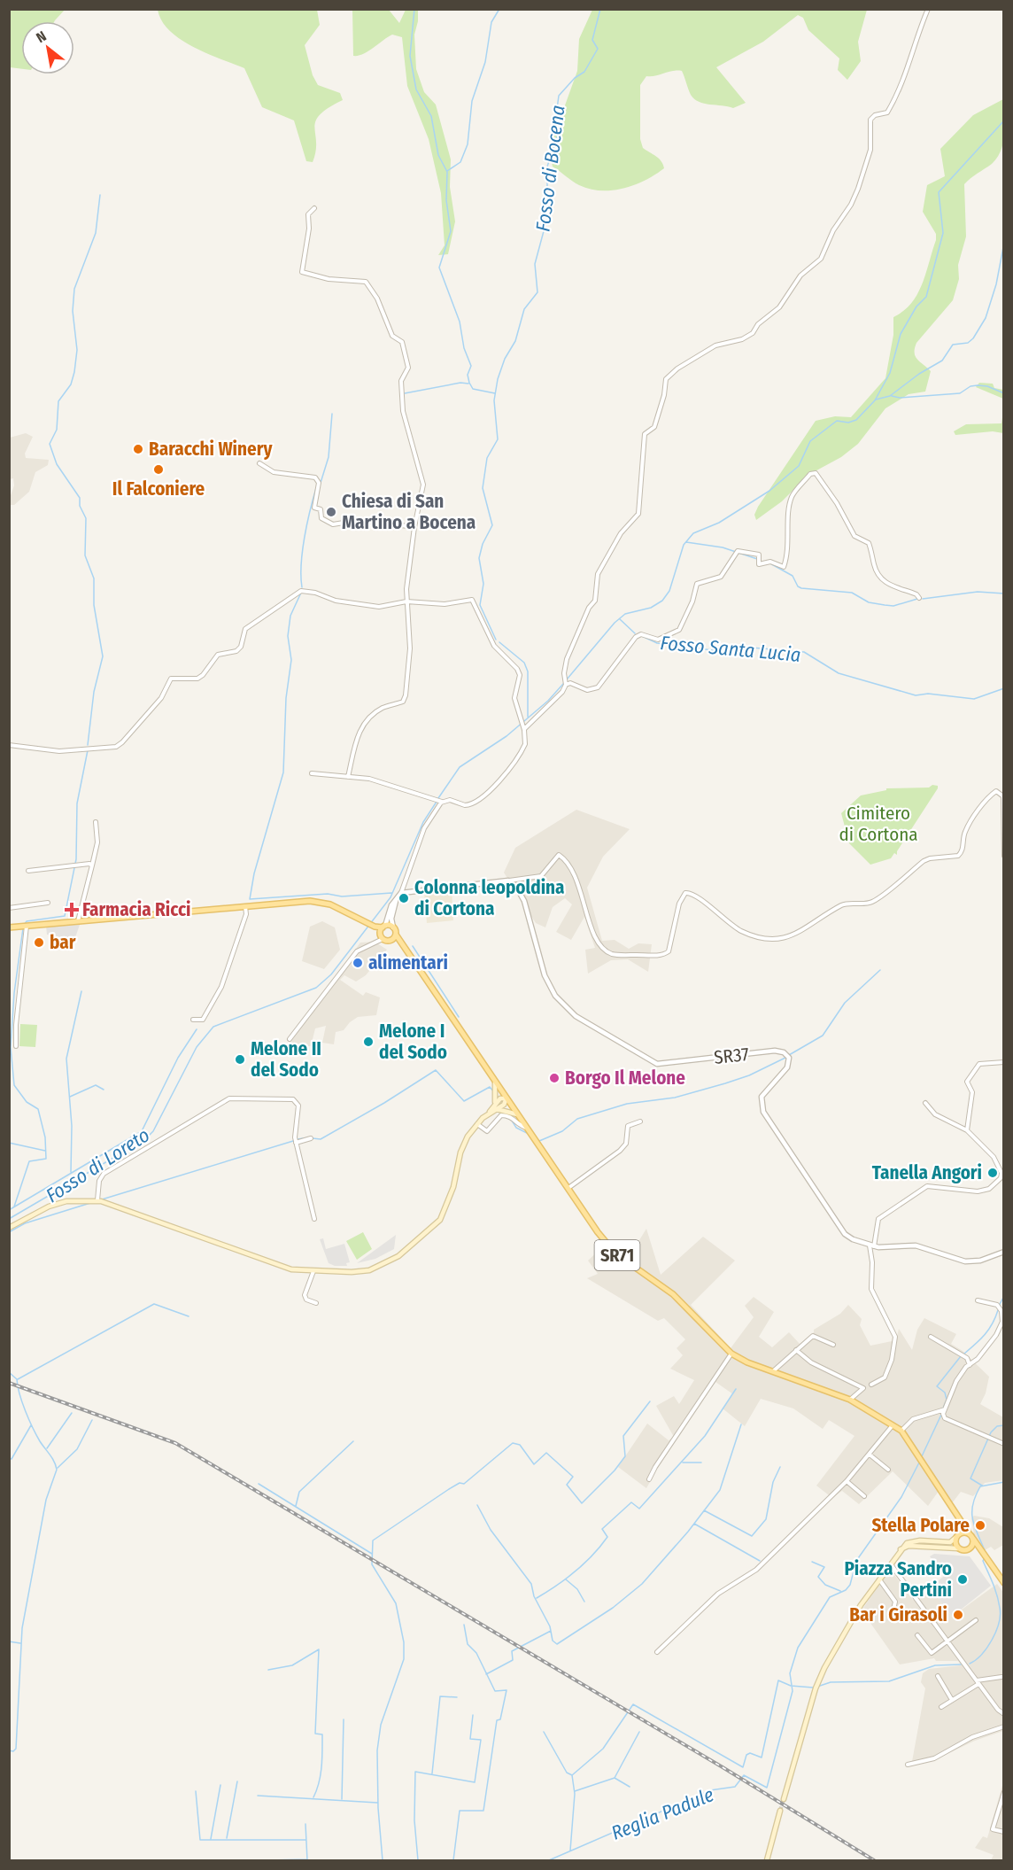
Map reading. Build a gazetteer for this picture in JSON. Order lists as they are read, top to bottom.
{
  "streets": {
    "main road": ["SR71"],
    "street": ["SR37"]
  },
  "water": [
    "Fosso di Bocena",
    "Fosso Santa Lucia",
    "Fosso di Loreto",
    "Reglia Padule"
  ],
  "parks": ["Cimitero di Cortona"],
  "places": {
    "other": [
      "Baracchi Winery",
      "Il Falconiere",
      "Chiesa di San Martino a Bocena",
      "Colonna leopoldina di Cortona",
      "bar",
      "alimentari",
      "Melone I del Sodo",
      "Melone II del Sodo",
      "Borgo Il Melone",
      "Tanella Angori",
      "Stella Polare",
      "Piazza Sandro Pertini",
      "Bar i Girasoli"
    ],
    "health": ["Farmacia Ricci"]
  },
  "north": "top left"
}
